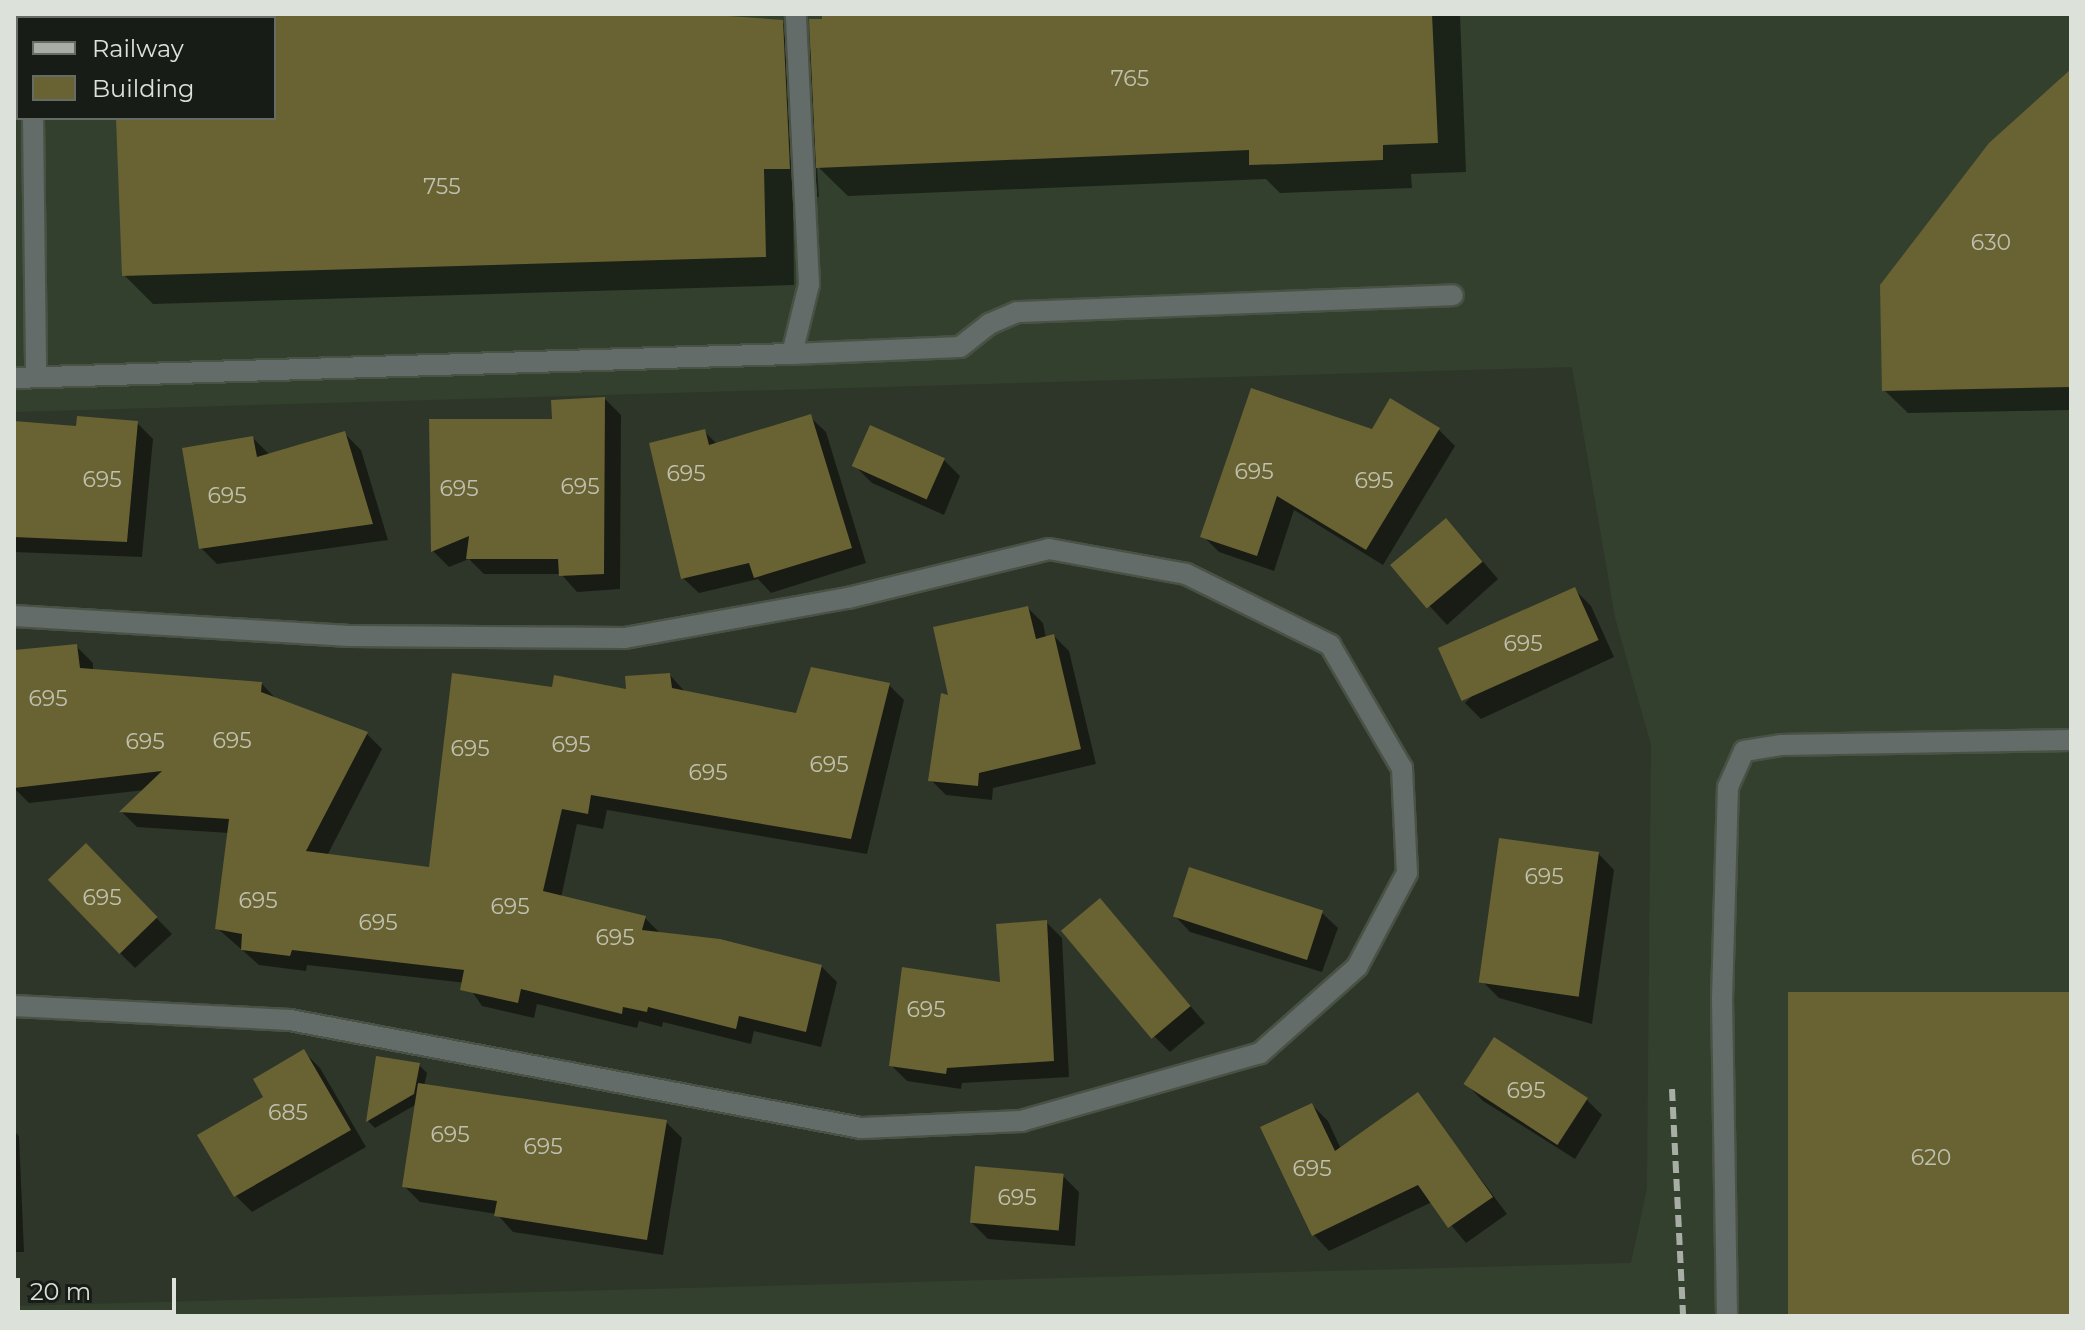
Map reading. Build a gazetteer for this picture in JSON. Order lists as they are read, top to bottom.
{
  "house_numbers": [
    "765",
    "755",
    "630",
    "695",
    "695",
    "695",
    "695",
    "695",
    "695",
    "695",
    "695",
    "695",
    "695",
    "695",
    "695",
    "695",
    "695",
    "695",
    "695",
    "695",
    "695",
    "695",
    "695",
    "695",
    "695",
    "695",
    "685",
    "695",
    "695",
    "620",
    "695",
    "695"
  ],
  "legend": ["Railway", "Building"],
  "scale_bar": "20 m"
}
